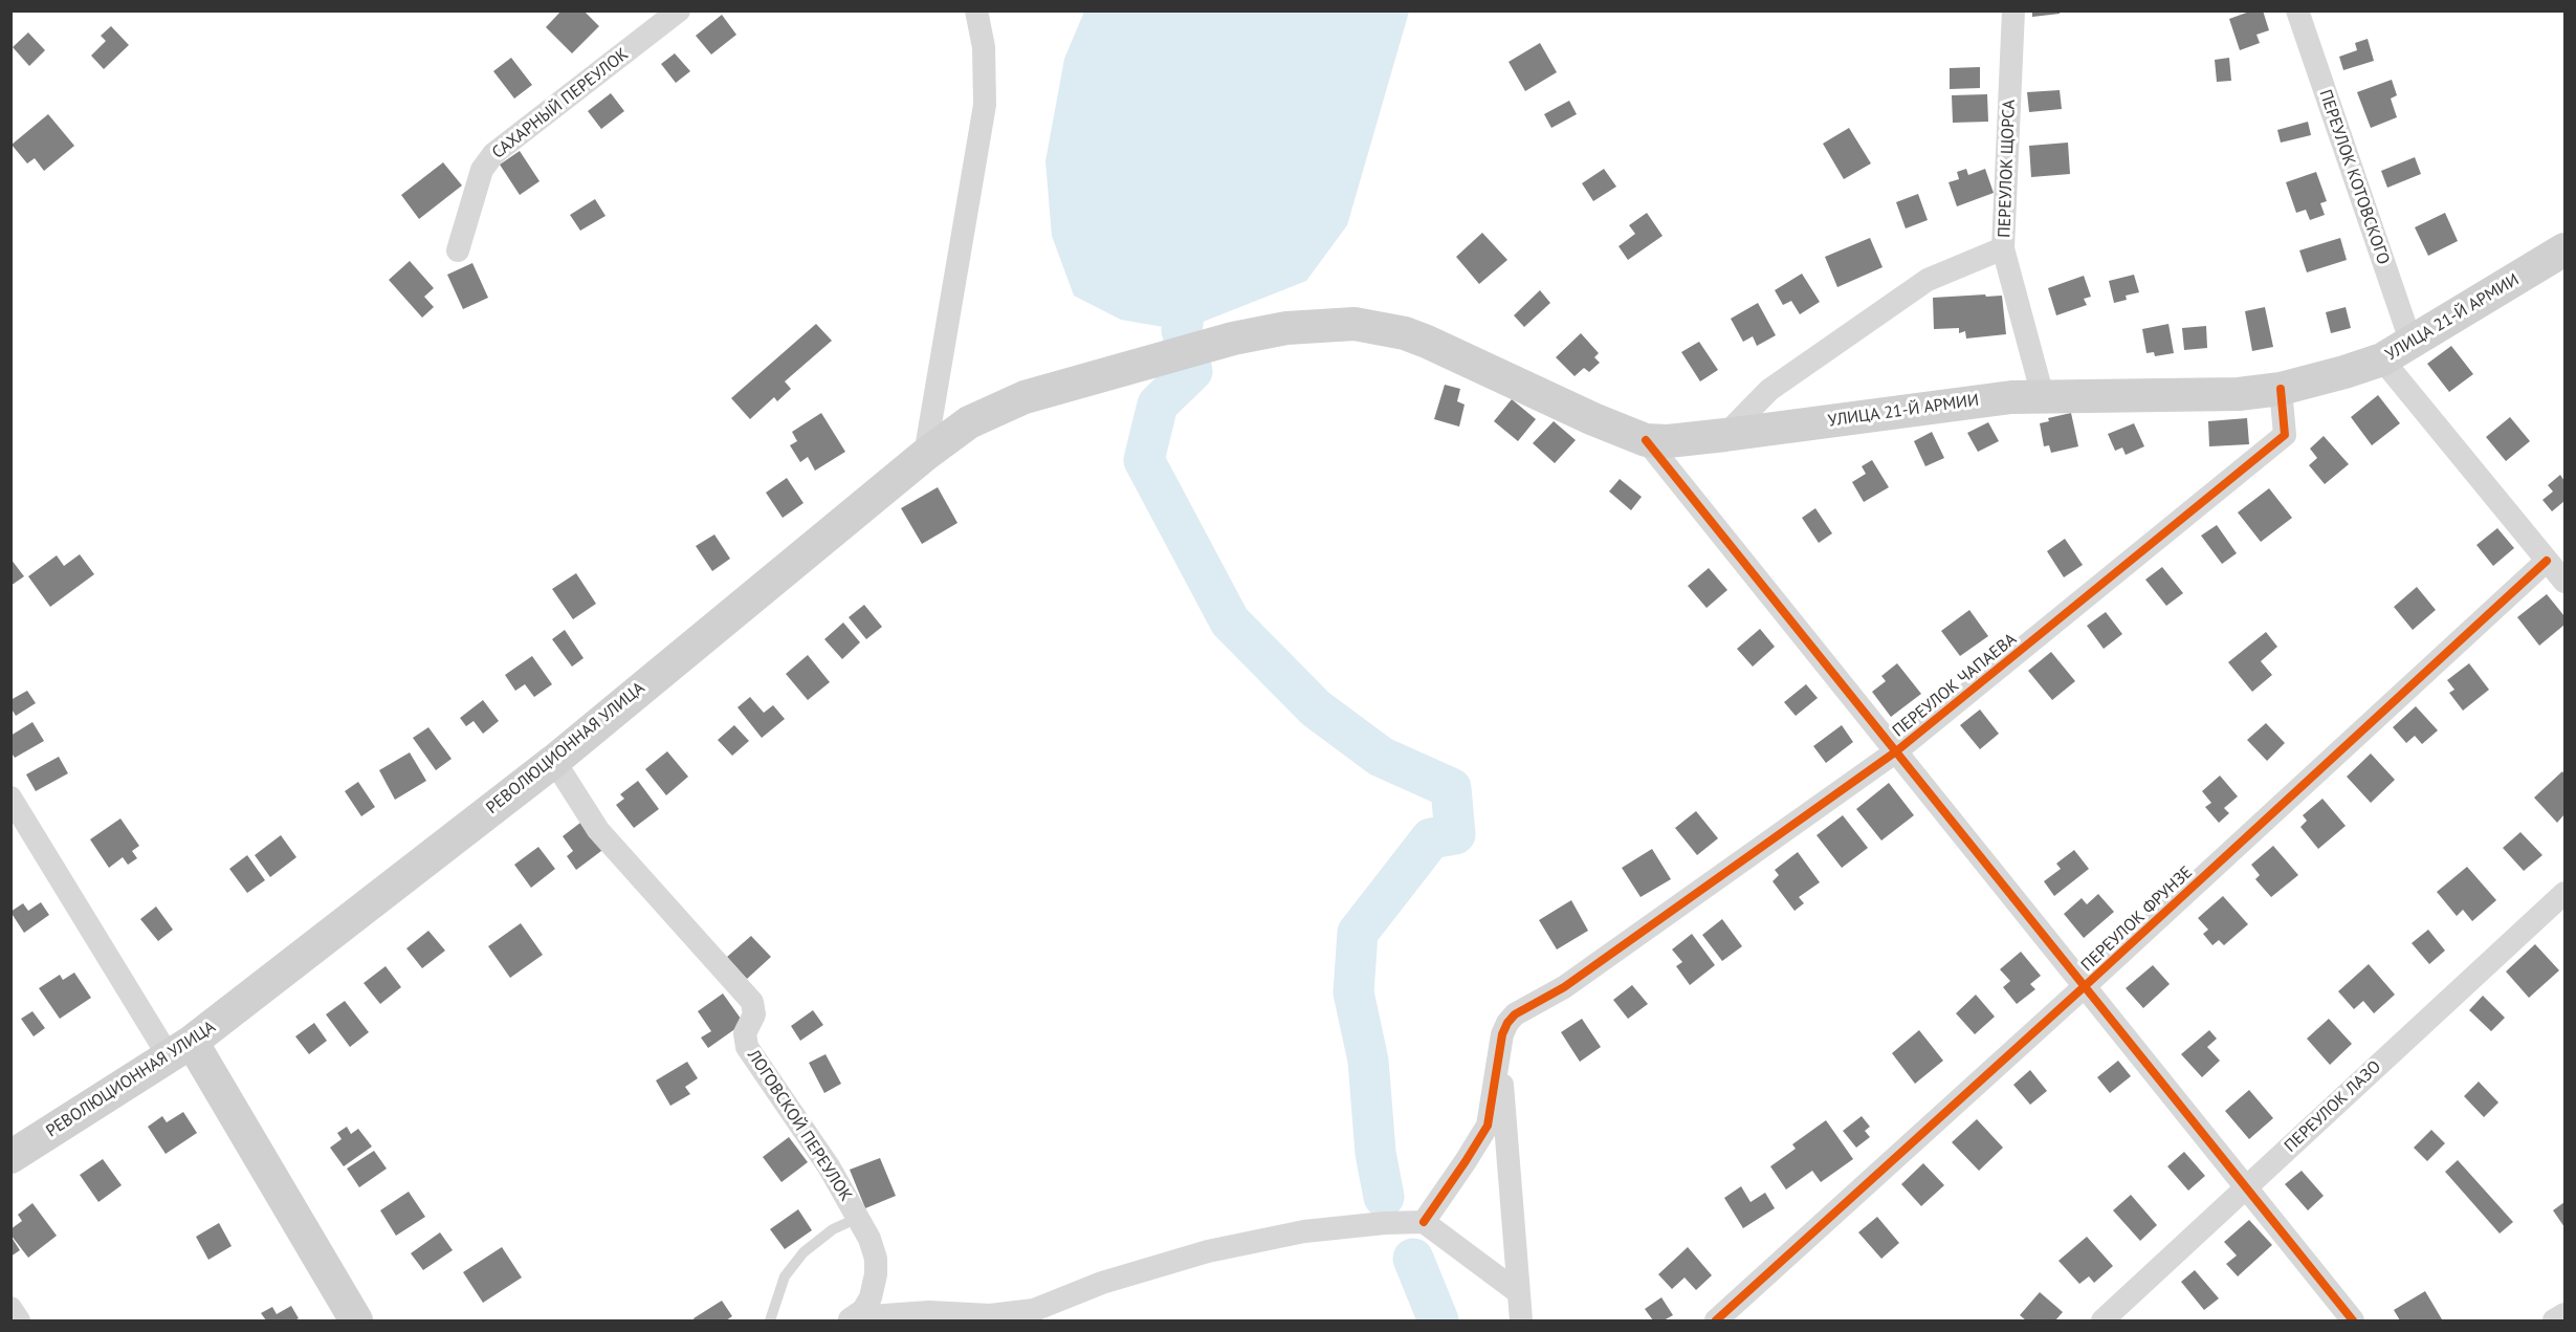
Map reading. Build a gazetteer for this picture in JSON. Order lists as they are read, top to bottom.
{
  "streets": {
    "main road": ["УЛИЦА 21-Й АРМИИ", "РЕВОЛЮЦИОННАЯ УЛИЦА"],
    "street": [
      "САХАРНЫЙ ПЕРЕУЛОК",
      "ПЕРЕУЛОК ЩОРСА",
      "ПЕРЕУЛОК КОТОВСКОГО",
      "ПЕРЕУЛОК ЧАПАЕВА",
      "ПЕРЕУЛОК ФРУНЗЕ",
      "ПЕРЕУЛОК ЛАЗО",
      "ЛОГОВСКОЙ ПЕРЕУЛОК"
    ]
  },
  "crossings": [
    ["ПЕРЕУЛОК ЩОРСА", "УЛИЦА 21-Й АРМИИ"],
    ["ПЕРЕУЛОК КОТОВСКОГО", "УЛИЦА 21-Й АРМИИ"],
    ["УЛИЦА 21-Й АРМИИ", "ПЕРЕУЛОК ЧАПАЕВА"],
    ["УЛИЦА 21-Й АРМИИ", "РЕВОЛЮЦИОННАЯ УЛИЦА"],
    ["РЕВОЛЮЦИОННАЯ УЛИЦА", "ЛОГОВСКОЙ ПЕРЕУЛОК"]
  ]
}
